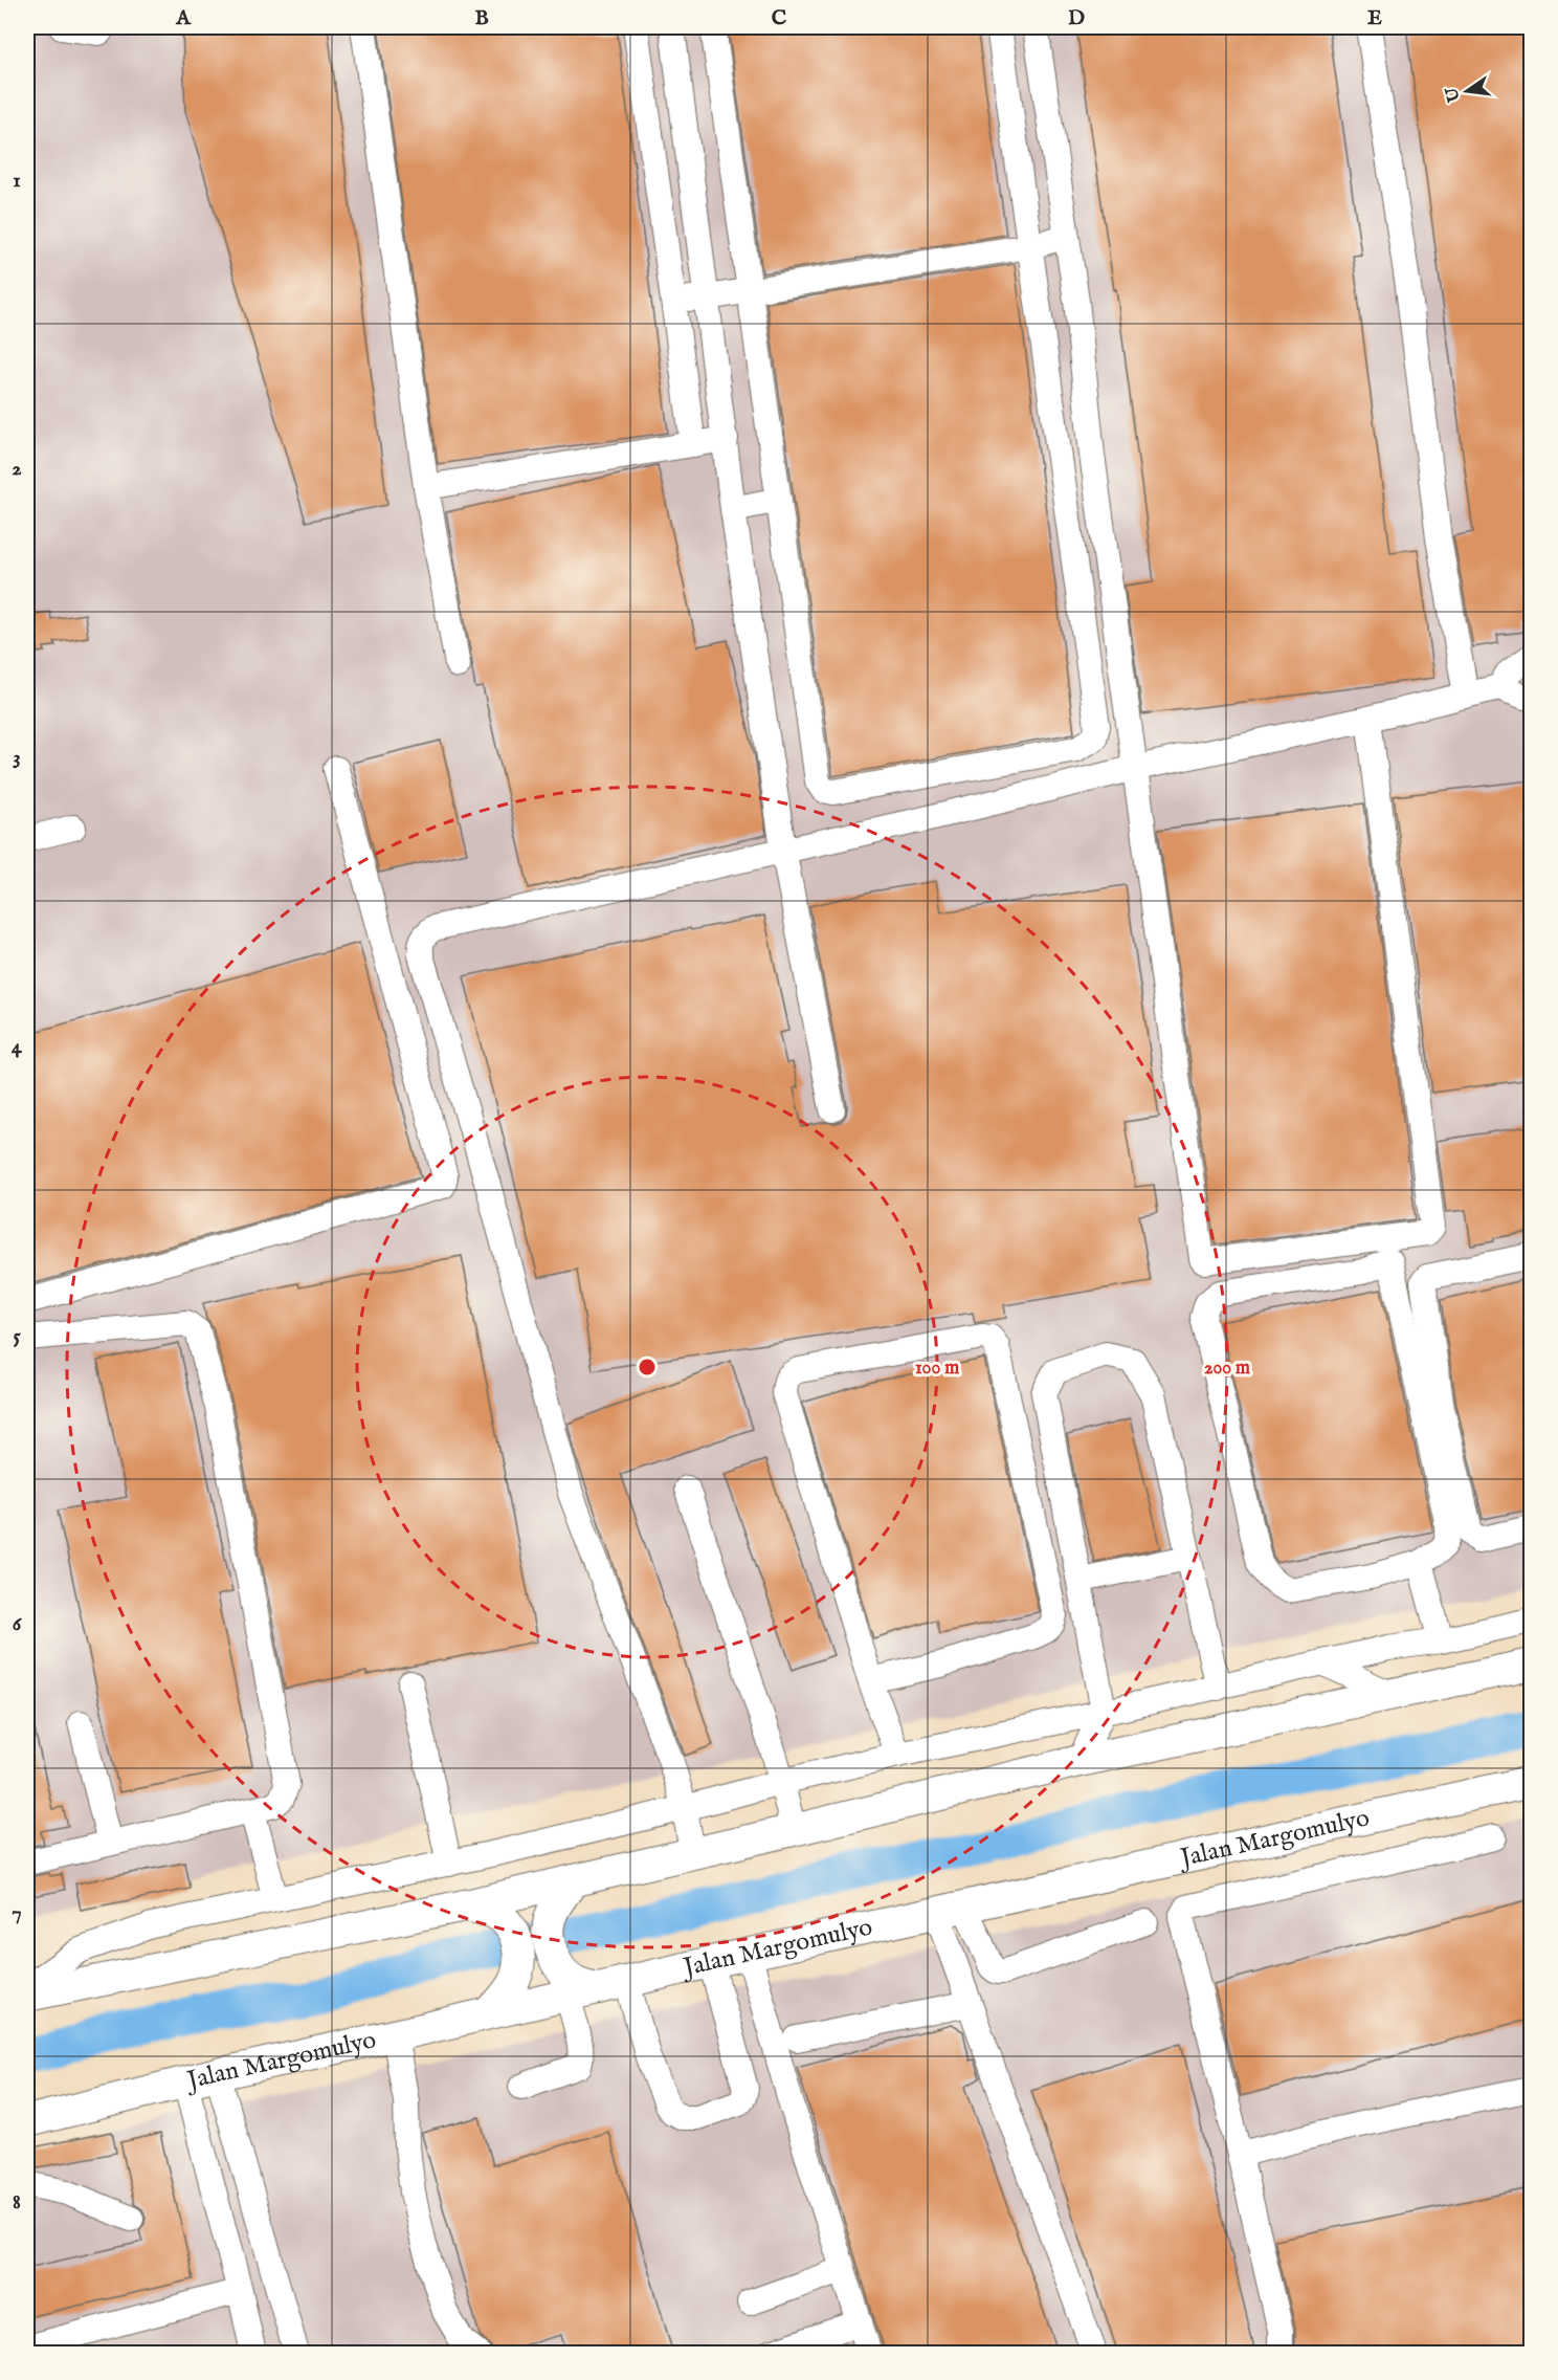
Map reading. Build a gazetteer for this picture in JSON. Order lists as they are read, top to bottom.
{
  "streets": {
    "main road": ["Jalan Margomulyo"]
  },
  "north": "left",
  "grid": {
    "columns": [
      "A",
      "B",
      "C",
      "D",
      "E"
    ],
    "rows": [
      "1",
      "2",
      "3",
      "4",
      "5",
      "6",
      "7",
      "8"
    ]
  },
  "rings": ["100 m", "200 m"]
}
